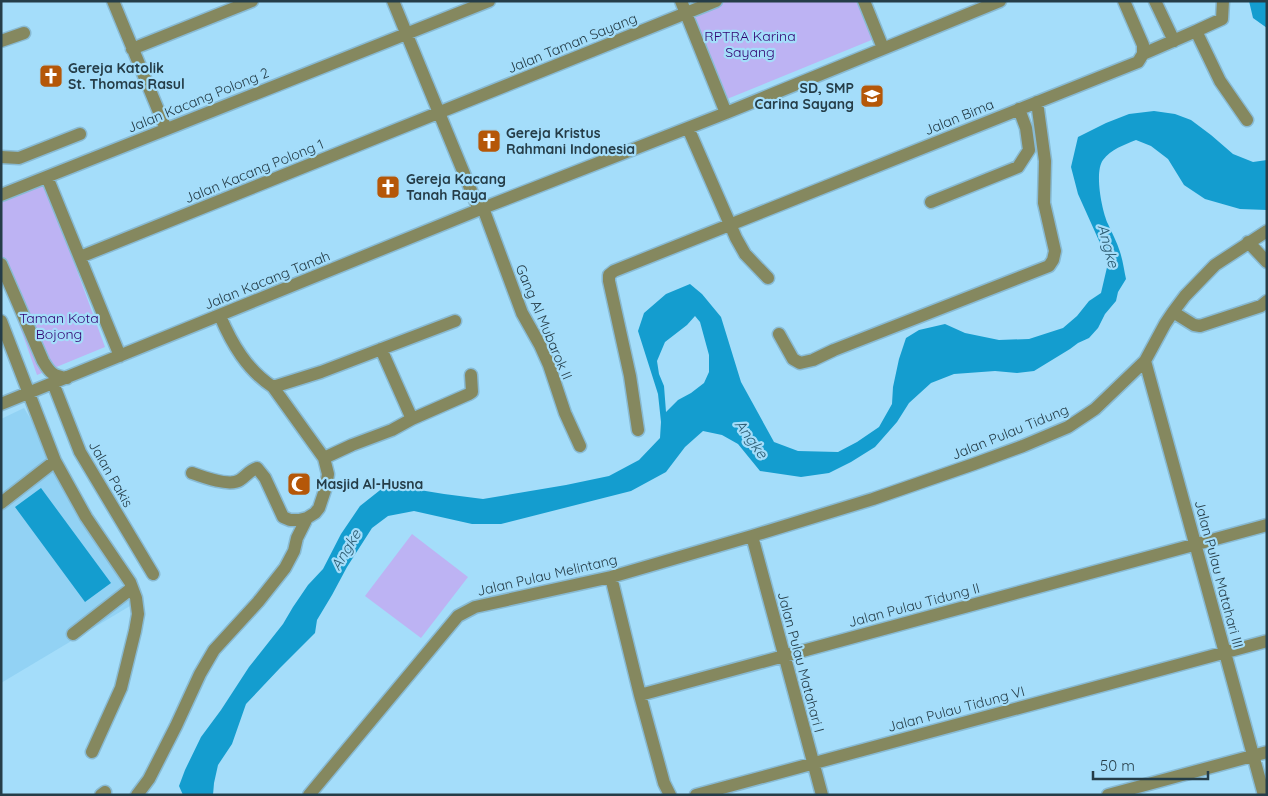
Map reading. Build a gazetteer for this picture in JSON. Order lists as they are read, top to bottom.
{
  "streets": {
    "street": [
      "Jalan Taman Sayang",
      "Jalan Kacang Polong 2",
      "Jalan Bima",
      "Jalan Kacang Polong 1",
      "Jalan Kacang Tanah",
      "Gang Al Mubarok II",
      "Jalan Pulau Tidung",
      "Jalan Pakis",
      "Jalan Pulau Matahari III",
      "Jalan Pulau Melintang",
      "Jalan Pulau Tidung II",
      "Jalan Pulau Matahari I",
      "Jalan Pulau Tidung VI"
    ]
  },
  "crossings": [
    ["Jalan Taman Sayang", "Jalan Kacang Polong 1"],
    ["Jalan Taman Sayang", "Gang Al Mubarok II"],
    ["Jalan Kacang Polong 2", "Gang Al Mubarok II"],
    ["Jalan Kacang Polong 1", "Gang Al Mubarok II"],
    ["Jalan Kacang Tanah", "Gang Al Mubarok II"],
    ["Jalan Pulau Tidung", "Jalan Pulau Matahari III"],
    ["Jalan Pulau Tidung", "Jalan Pulau Melintang"],
    ["Jalan Pulau Tidung", "Jalan Pulau Matahari I"],
    ["Jalan Pulau Matahari III", "Jalan Pulau Tidung II"],
    ["Jalan Pulau Matahari III", "Jalan Pulau Tidung VI"],
    ["Jalan Pulau Melintang", "Jalan Pulau Matahari I"],
    ["Jalan Pulau Tidung II", "Jalan Pulau Matahari I"],
    ["Jalan Pulau Matahari I", "Jalan Pulau Tidung VI"]
  ],
  "water": ["Angke"],
  "parks": ["RPTRA Karina Sayang", "Taman Kota Bojong"],
  "places": {
    "church": ["Gereja Katolik St. Thomas Rasul", "Gereja Kristus Rahmani Indonesia", "Gereja Kacang Tanah Raya"],
    "school or university": ["SD, SMP Carina Sayang"],
    "mosque": ["Masjid Al-Husna"]
  },
  "scale_bar": "50 m"
}
